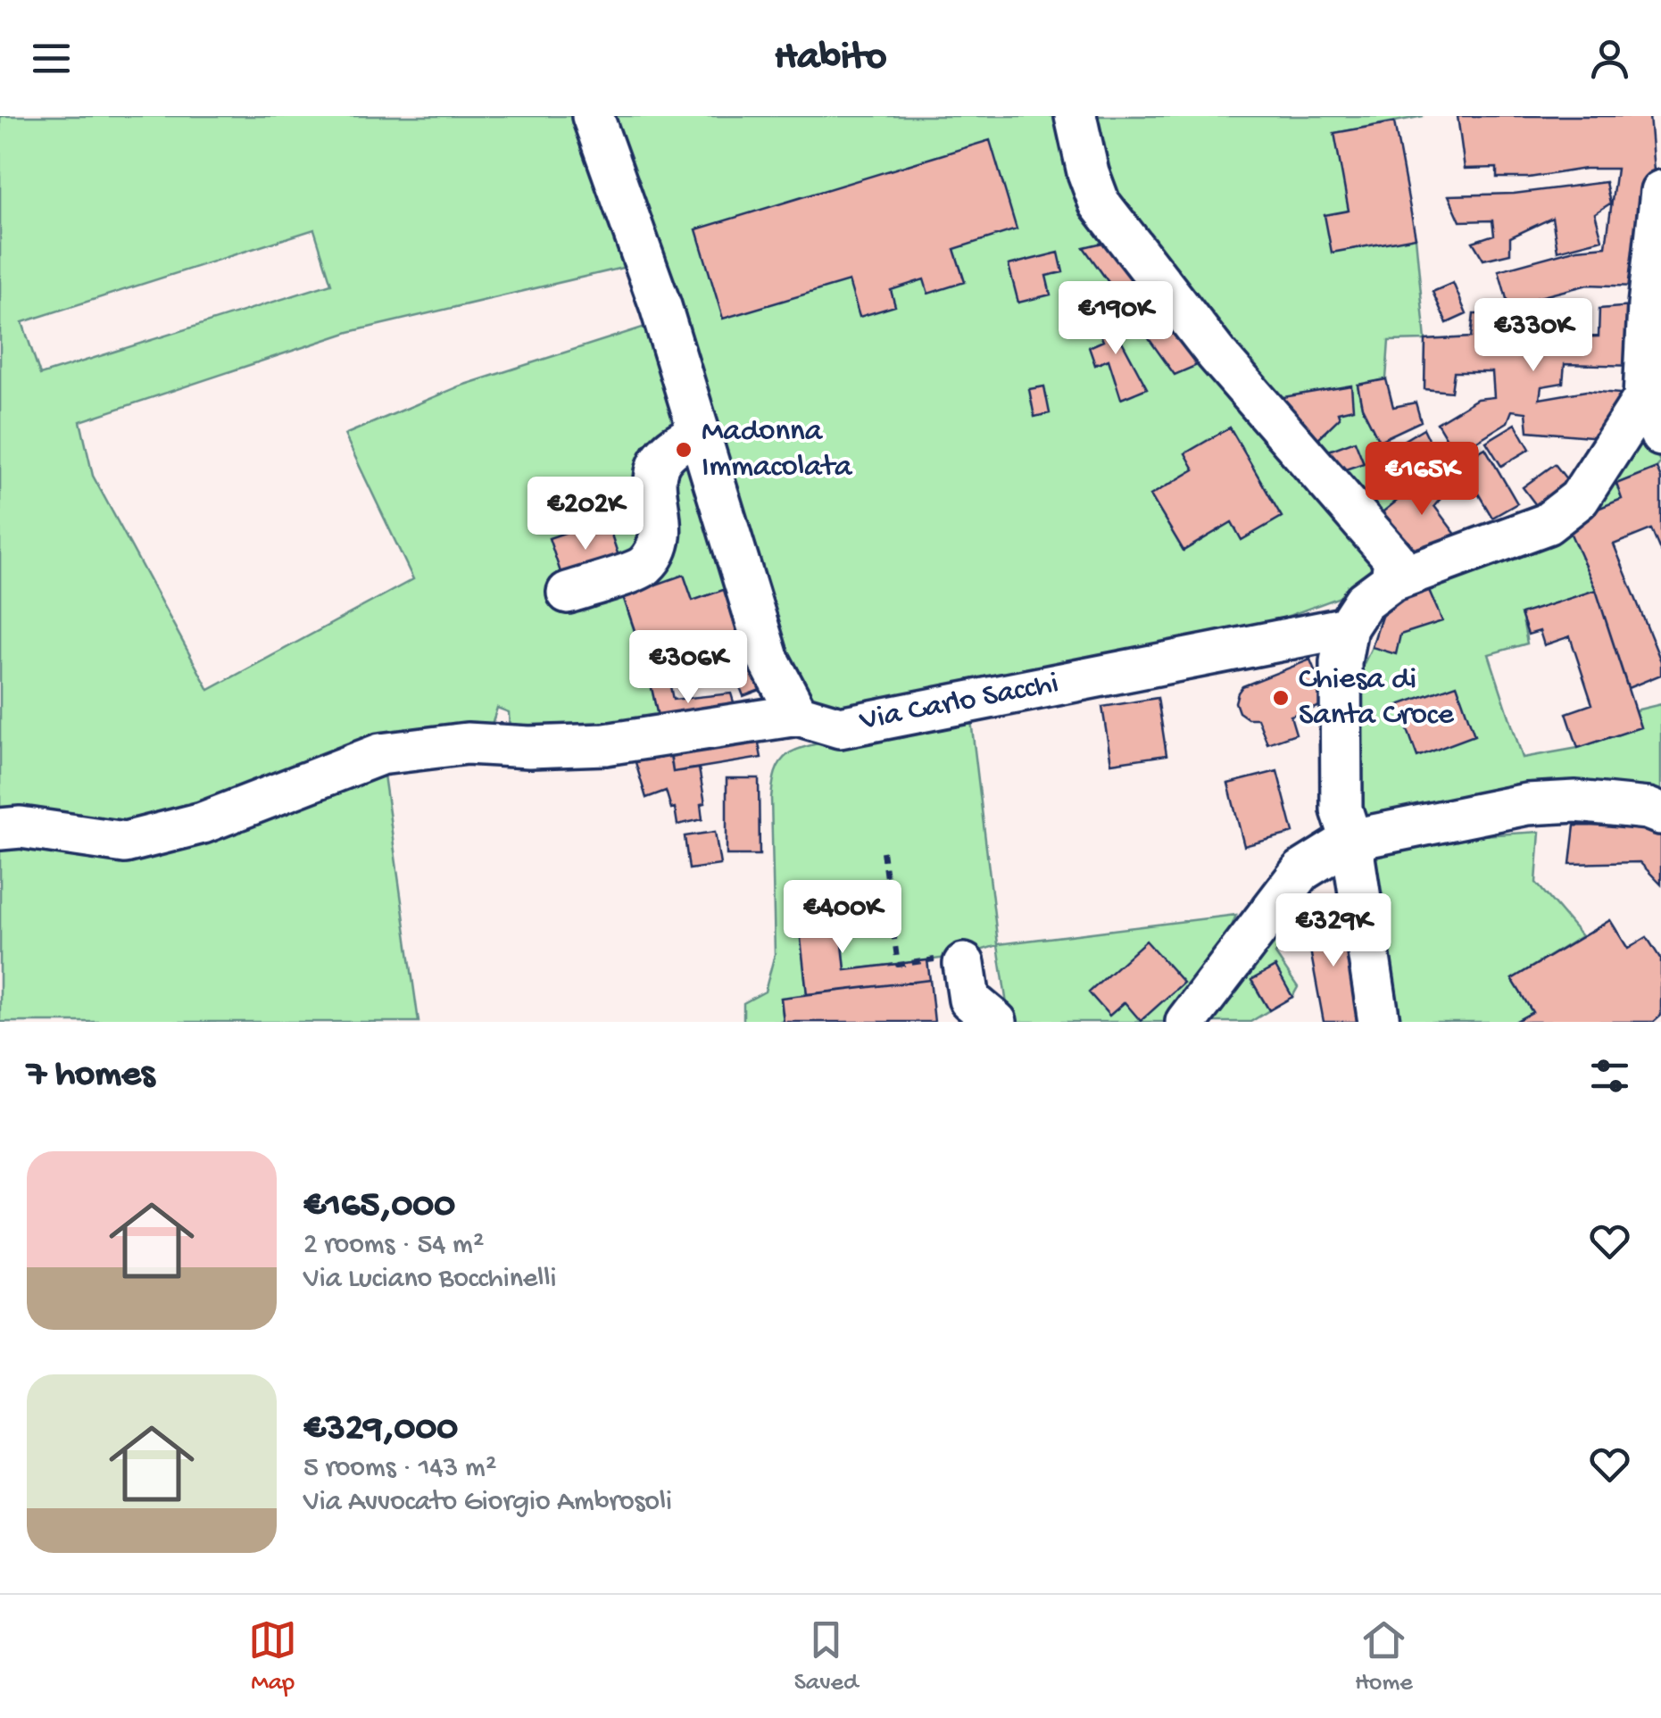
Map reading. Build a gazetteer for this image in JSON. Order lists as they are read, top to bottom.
{
  "streets": {
    "street": ["Via Carlo Sacchi"]
  },
  "places": ["Madonna Immacolata", "Chiesa di Santa Croce"],
  "page": {
    "header": "Habito",
    "price": [
      "€190K",
      "€330K",
      "€165K",
      "€202K",
      "€306K",
      "€400K",
      "€329K"
    ],
    "heading": "7 homes",
    "list": [
      {
        "name": "€165,000",
        "note": "2 rooms · 54 m² · Via Luciano Bocchinelli"
      },
      {
        "name": "€329,000",
        "note": "5 rooms · 143 m² · Via Avvocato Giorgio Ambrosoli"
      }
    ],
    "tabs": ["Map", "Saved", "Home"]
  }
}
